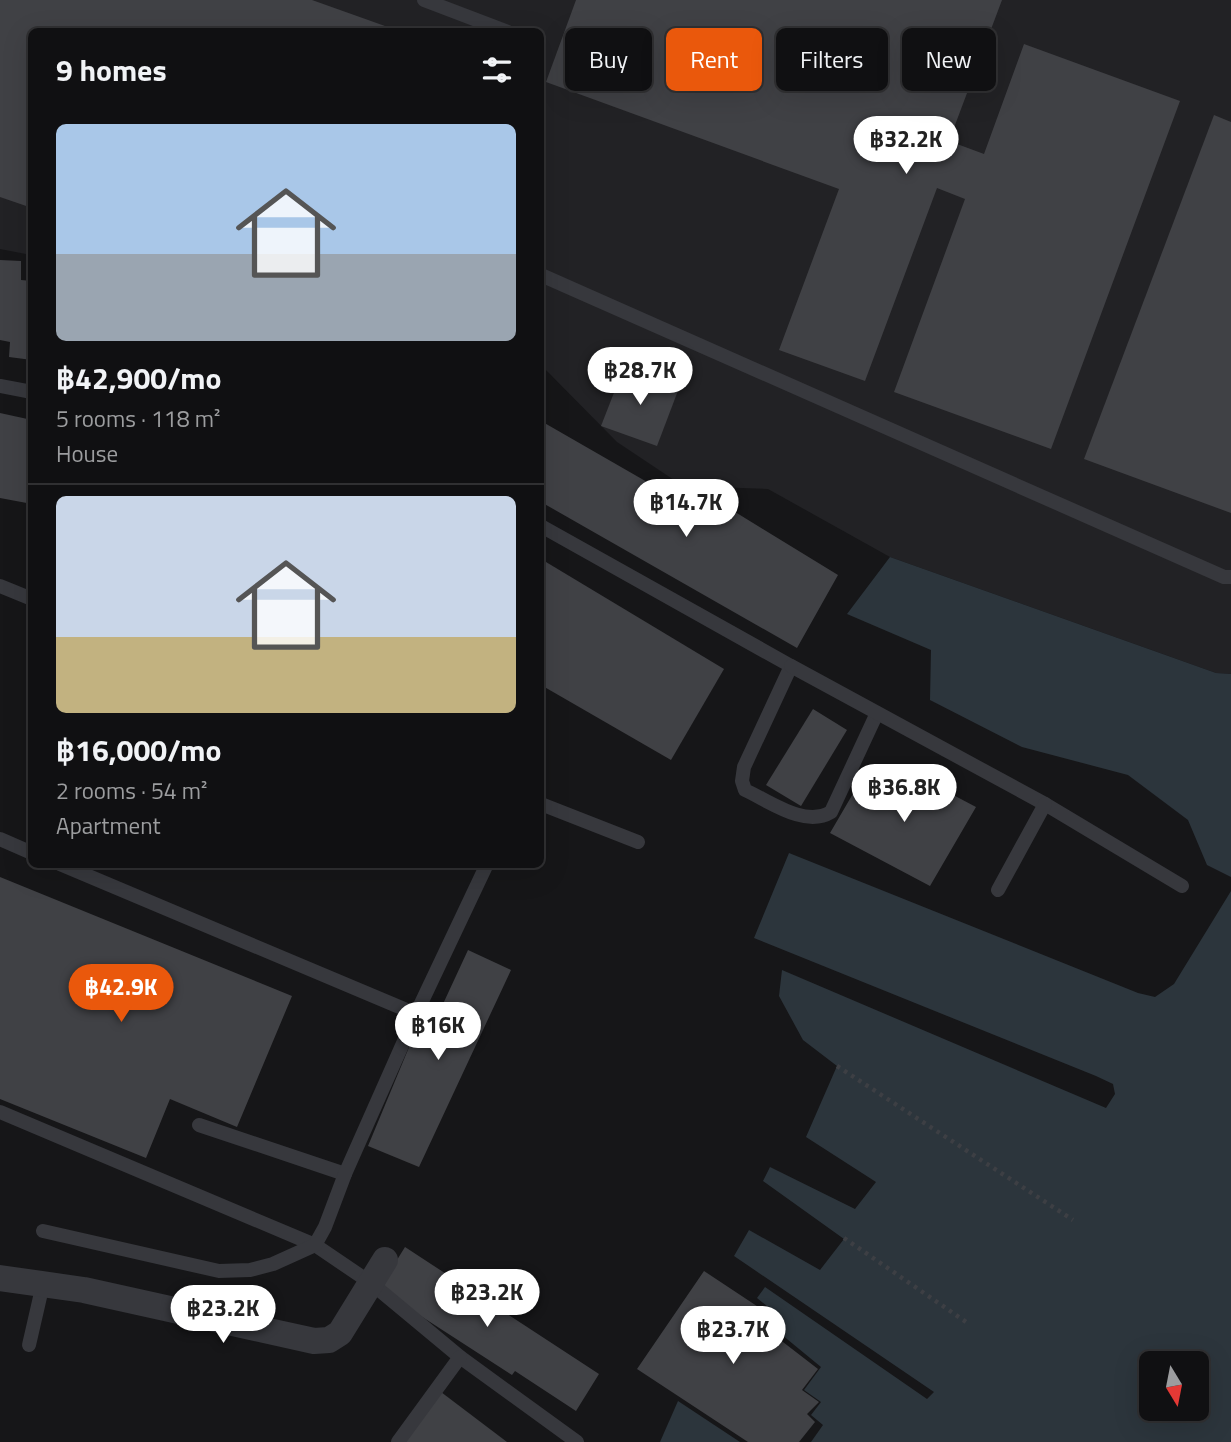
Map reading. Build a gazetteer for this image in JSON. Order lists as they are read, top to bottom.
{
  "north": "bottom",
  "page": {
    "chip": [
      "Buy",
      "Rent",
      "Filters",
      "New"
    ],
    "heading": "9 homes",
    "list": [
      {
        "name": "฿42,900/mo",
        "note": "5 rooms · 118 m² · House"
      },
      {
        "name": "฿16,000/mo",
        "note": "2 rooms · 54 m² · Apartment"
      }
    ],
    "price": [
      "฿32.2K",
      "฿28.7K",
      "฿14.7K",
      "฿36.8K",
      "฿42.9K",
      "฿16K",
      "฿23.2K",
      "฿23.2K",
      "฿23.7K"
    ]
  }
}
